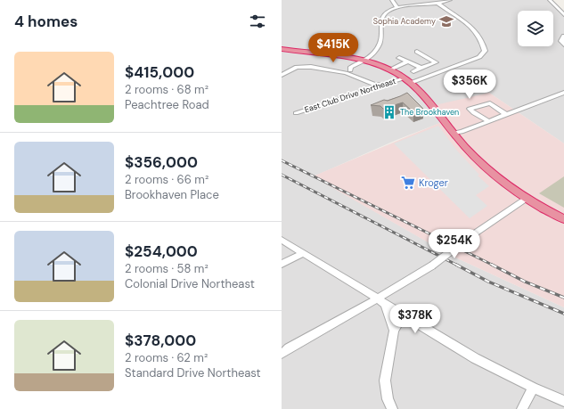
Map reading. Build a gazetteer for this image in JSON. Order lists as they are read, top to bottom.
{
  "streets": {
    "street": ["East Club Drive Northeast"]
  },
  "places": {
    "school or university": ["Sophia Academy"],
    "building": ["The Brookhaven"],
    "supermarket": ["Kroger"]
  },
  "page": {
    "heading": "4 homes",
    "price": [
      "$415K",
      "$356K",
      "$254K",
      "$378K"
    ],
    "list": [
      {
        "name": "$415,000",
        "note": "2 rooms · 68 m² · Peachtree Road"
      },
      {
        "name": "$356,000",
        "note": "2 rooms · 66 m² · Brookhaven Place"
      },
      {
        "name": "$254,000",
        "note": "2 rooms · 58 m² · Colonial Drive Northeast"
      },
      {
        "name": "$378,000",
        "note": "2 rooms · 62 m² · Standard Drive Northeast"
      }
    ]
  }
}
